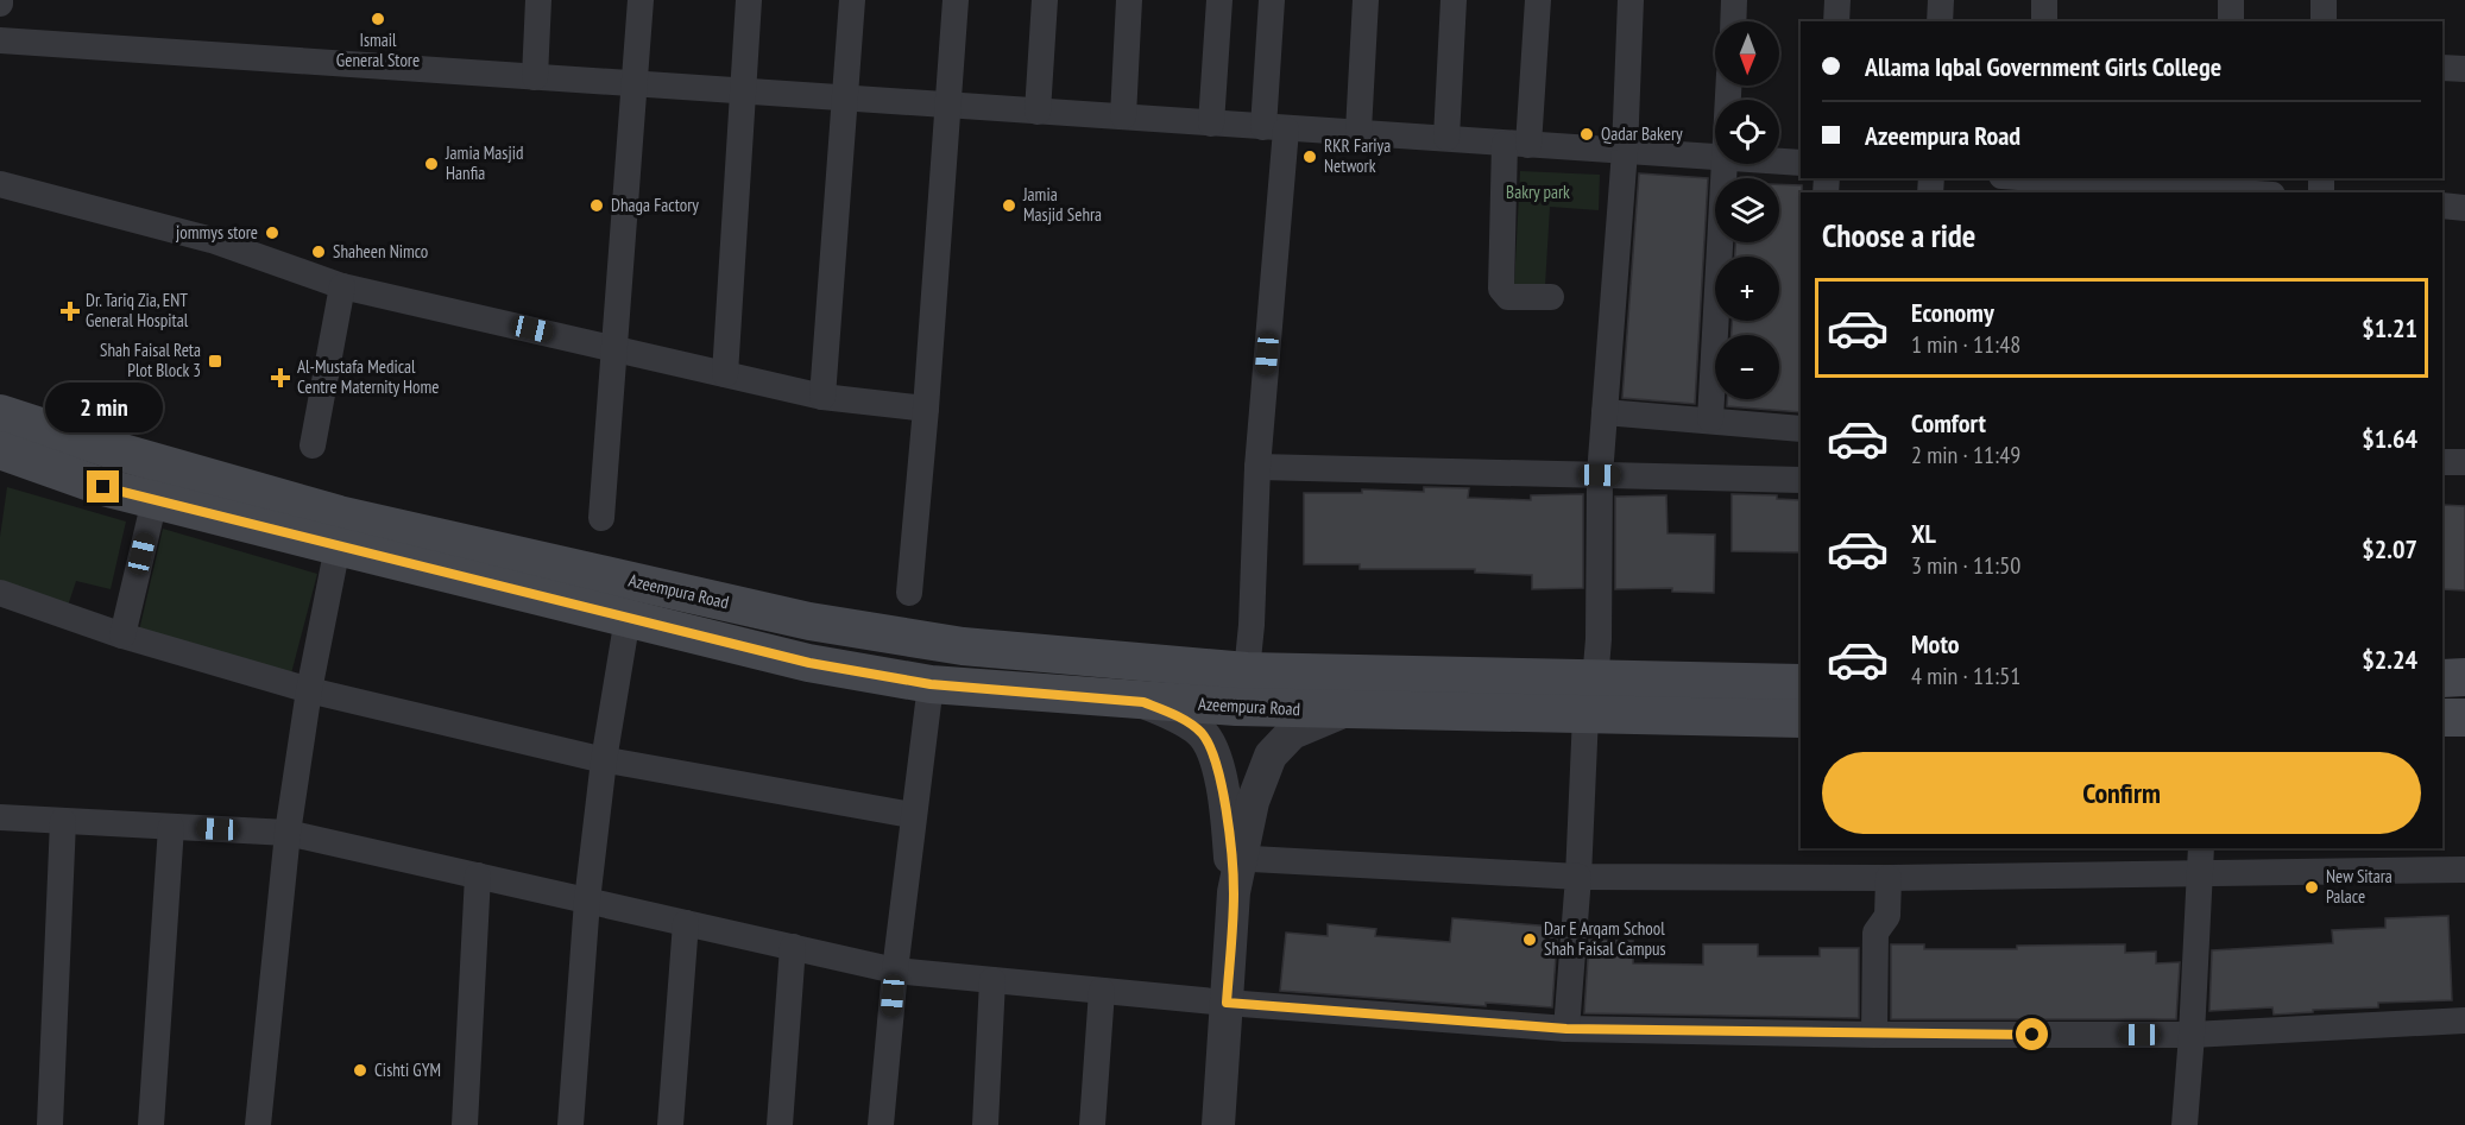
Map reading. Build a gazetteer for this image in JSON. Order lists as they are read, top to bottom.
{
  "streets": {
    "main road": ["Azeempura Road"]
  },
  "parks": ["Bakry park"],
  "places": {
    "other": [
      "Ismail General Store",
      "Qadar Bakery",
      "RKR Fariya Network",
      "Jamia Masjid Hanfia",
      "Dhaga Factory",
      "Jamia Masjid Sehra",
      "jommys store",
      "Shaheen Nimco",
      "New Sitara Palace",
      "Dar E Arqam School Shah Faisal Campus",
      "Cishti GYM"
    ],
    "health": ["Dr. Tariq Zia, ENT General Hospital", "Al-Mustafa Medical Centre Maternity Home"],
    "transit": ["Shah Faisal Reta Plot Block 3"]
  },
  "north": "bottom",
  "page": {
    "map_buttons": ["+", "−"],
    "banner": ["Allama Iqbal Government Girls College", "Azeempura Road"],
    "heading": "Choose a ride",
    "list": [
      {
        "name": "Economy",
        "note": "1 min · 11:48",
        "value": "$1.21"
      },
      {
        "name": "Comfort",
        "note": "2 min · 11:49",
        "value": "$1.64"
      },
      {
        "name": "XL",
        "note": "3 min · 11:50",
        "value": "$2.07"
      },
      {
        "name": "Moto",
        "note": "4 min · 11:51",
        "value": "$2.24"
      }
    ],
    "bubble": "2 min",
    "buttons": "Confirm"
  }
}
